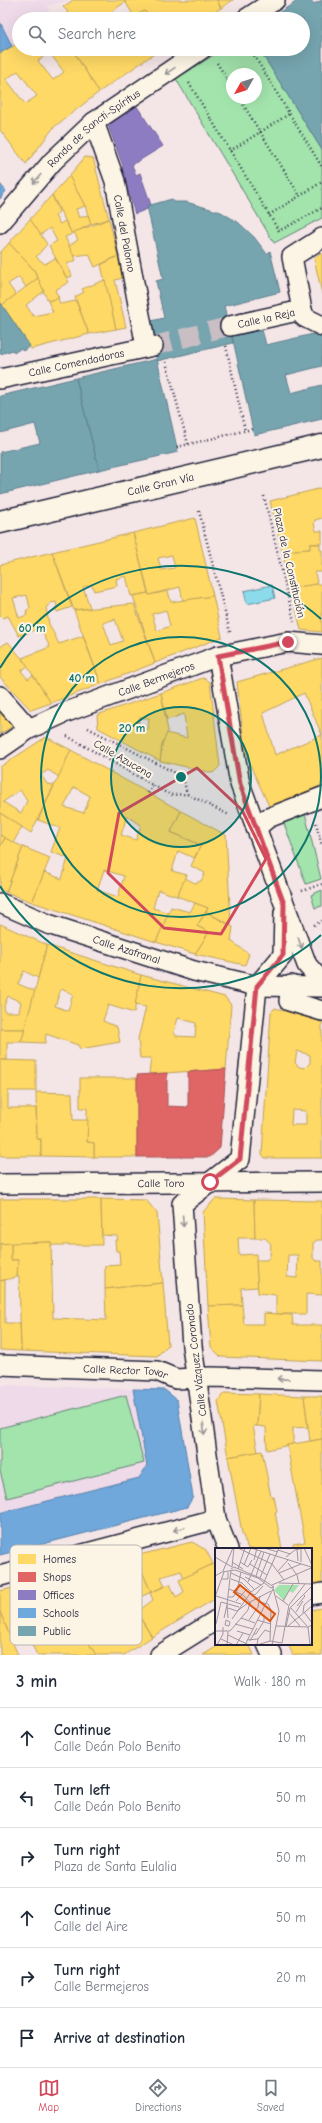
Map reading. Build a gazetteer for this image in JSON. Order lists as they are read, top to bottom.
{
  "streets": {
    "main road": ["Calle Gran Vía"],
    "street": [
      "Ronda de Sancti-Spíritus",
      "Calle del Palomo",
      "Calle la Reja",
      "Calle Comendadoras",
      "Calle Bermejeros",
      "Calle Azafranal",
      "Calle Toro",
      "Calle Vázquez Coronado",
      "Calle Rector Tovar"
    ],
    "path": ["Plaza de la Constitución", "Calle Azucena"]
  },
  "crossings": [
    ["Ronda de Sancti-Spíritus", "Calle del Palomo"],
    ["Calle del Palomo", "Calle Comendadoras"],
    ["Calle Bermejeros", "Calle Azucena"],
    ["Calle Toro", "Calle Vázquez Coronado"],
    ["Calle Vázquez Coronado", "Calle Rector Tovar"]
  ],
  "one_way": ["Ronda de Sancti-Spíritus", "Calle Vázquez Coronado", "Calle Rector Tovar"],
  "legend": [
    "Homes",
    "Shops",
    "Offices",
    "Schools",
    "Public"
  ],
  "north": "bottom left",
  "page": {
    "search": "Search here",
    "heading": ["3 min", "Walk · 180 m"],
    "list": [
      ["Continue", "Calle Deán Polo Benito", "10 m"],
      ["Turn left", "Calle Deán Polo Benito", "50 m"],
      ["Turn right", "Plaza de Santa Eulalia", "50 m"],
      ["Continue", "Calle del Aire", "50 m"],
      ["Turn right", "Calle Bermejeros", "20 m"],
      "Arrive at destination"
    ],
    "nav": ["Map", "Directions", "Saved"]
  },
  "rings": ["60 m", "40 m", "20 m"]
}
